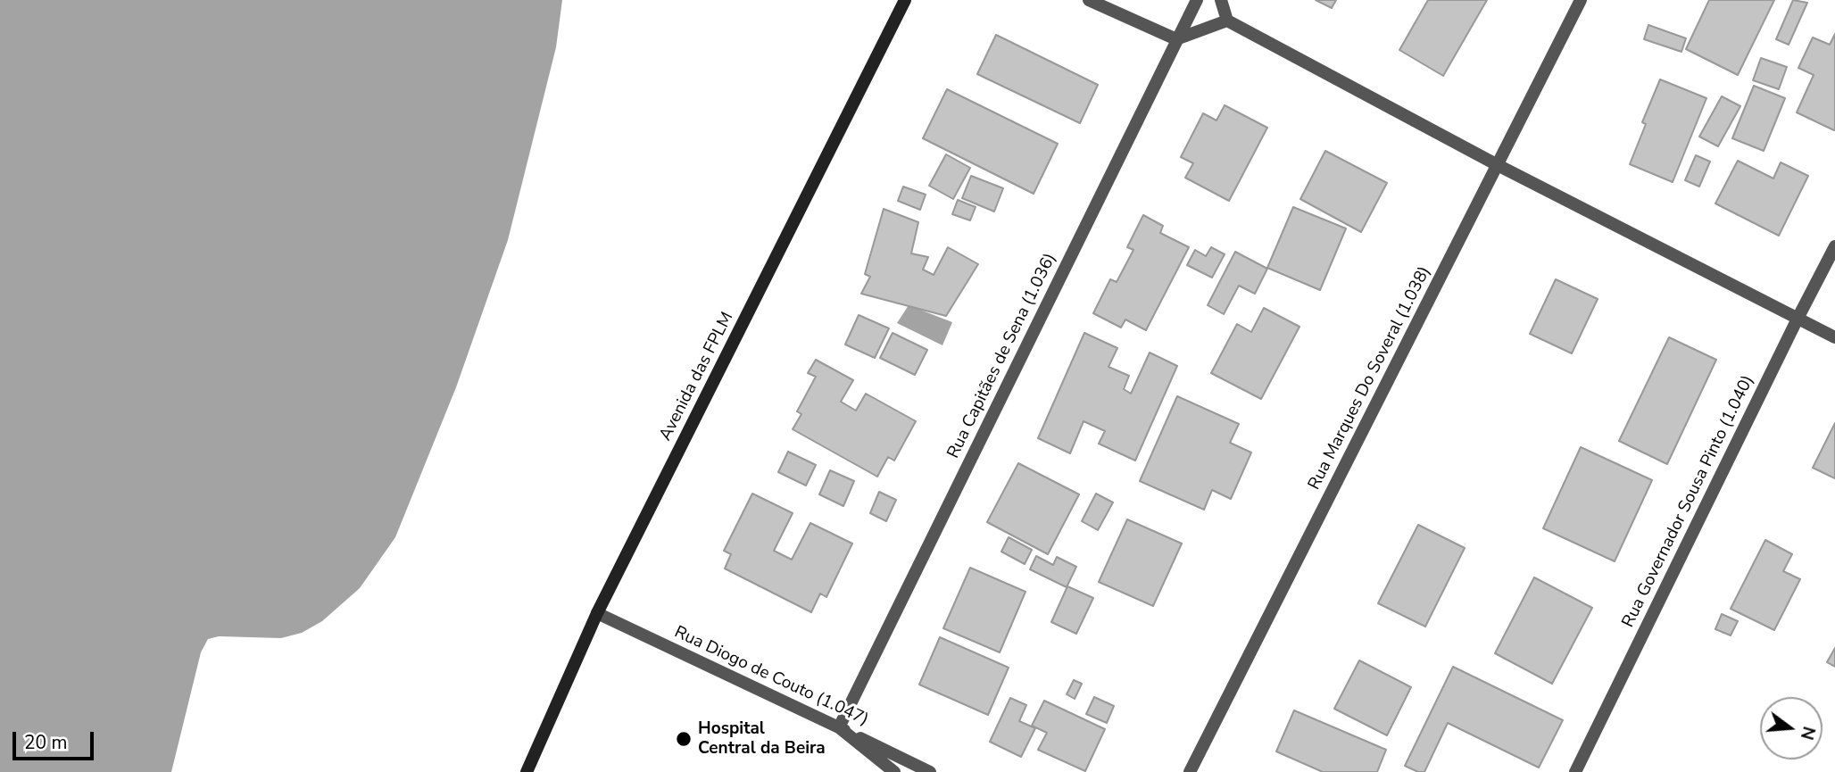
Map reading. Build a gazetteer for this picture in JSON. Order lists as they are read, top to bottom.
{
  "streets": {
    "street": [
      "Rua Capitães de Sena (1.036)",
      "Avenida das FPLM",
      "Rua Marques Do Soveral (1.038)",
      "Rua Governador Sousa Pinto (1.040)",
      "Rua Diogo de Couto (1.047)"
    ]
  },
  "crossings": [
    ["Rua Capitães de Sena (1.036)", "Rua Diogo de Couto (1.047)"],
    ["Avenida das FPLM", "Rua Diogo de Couto (1.047)"]
  ],
  "places": ["Hospital Central da Beira"],
  "scale_bar": "20 m",
  "north": "right"
}
